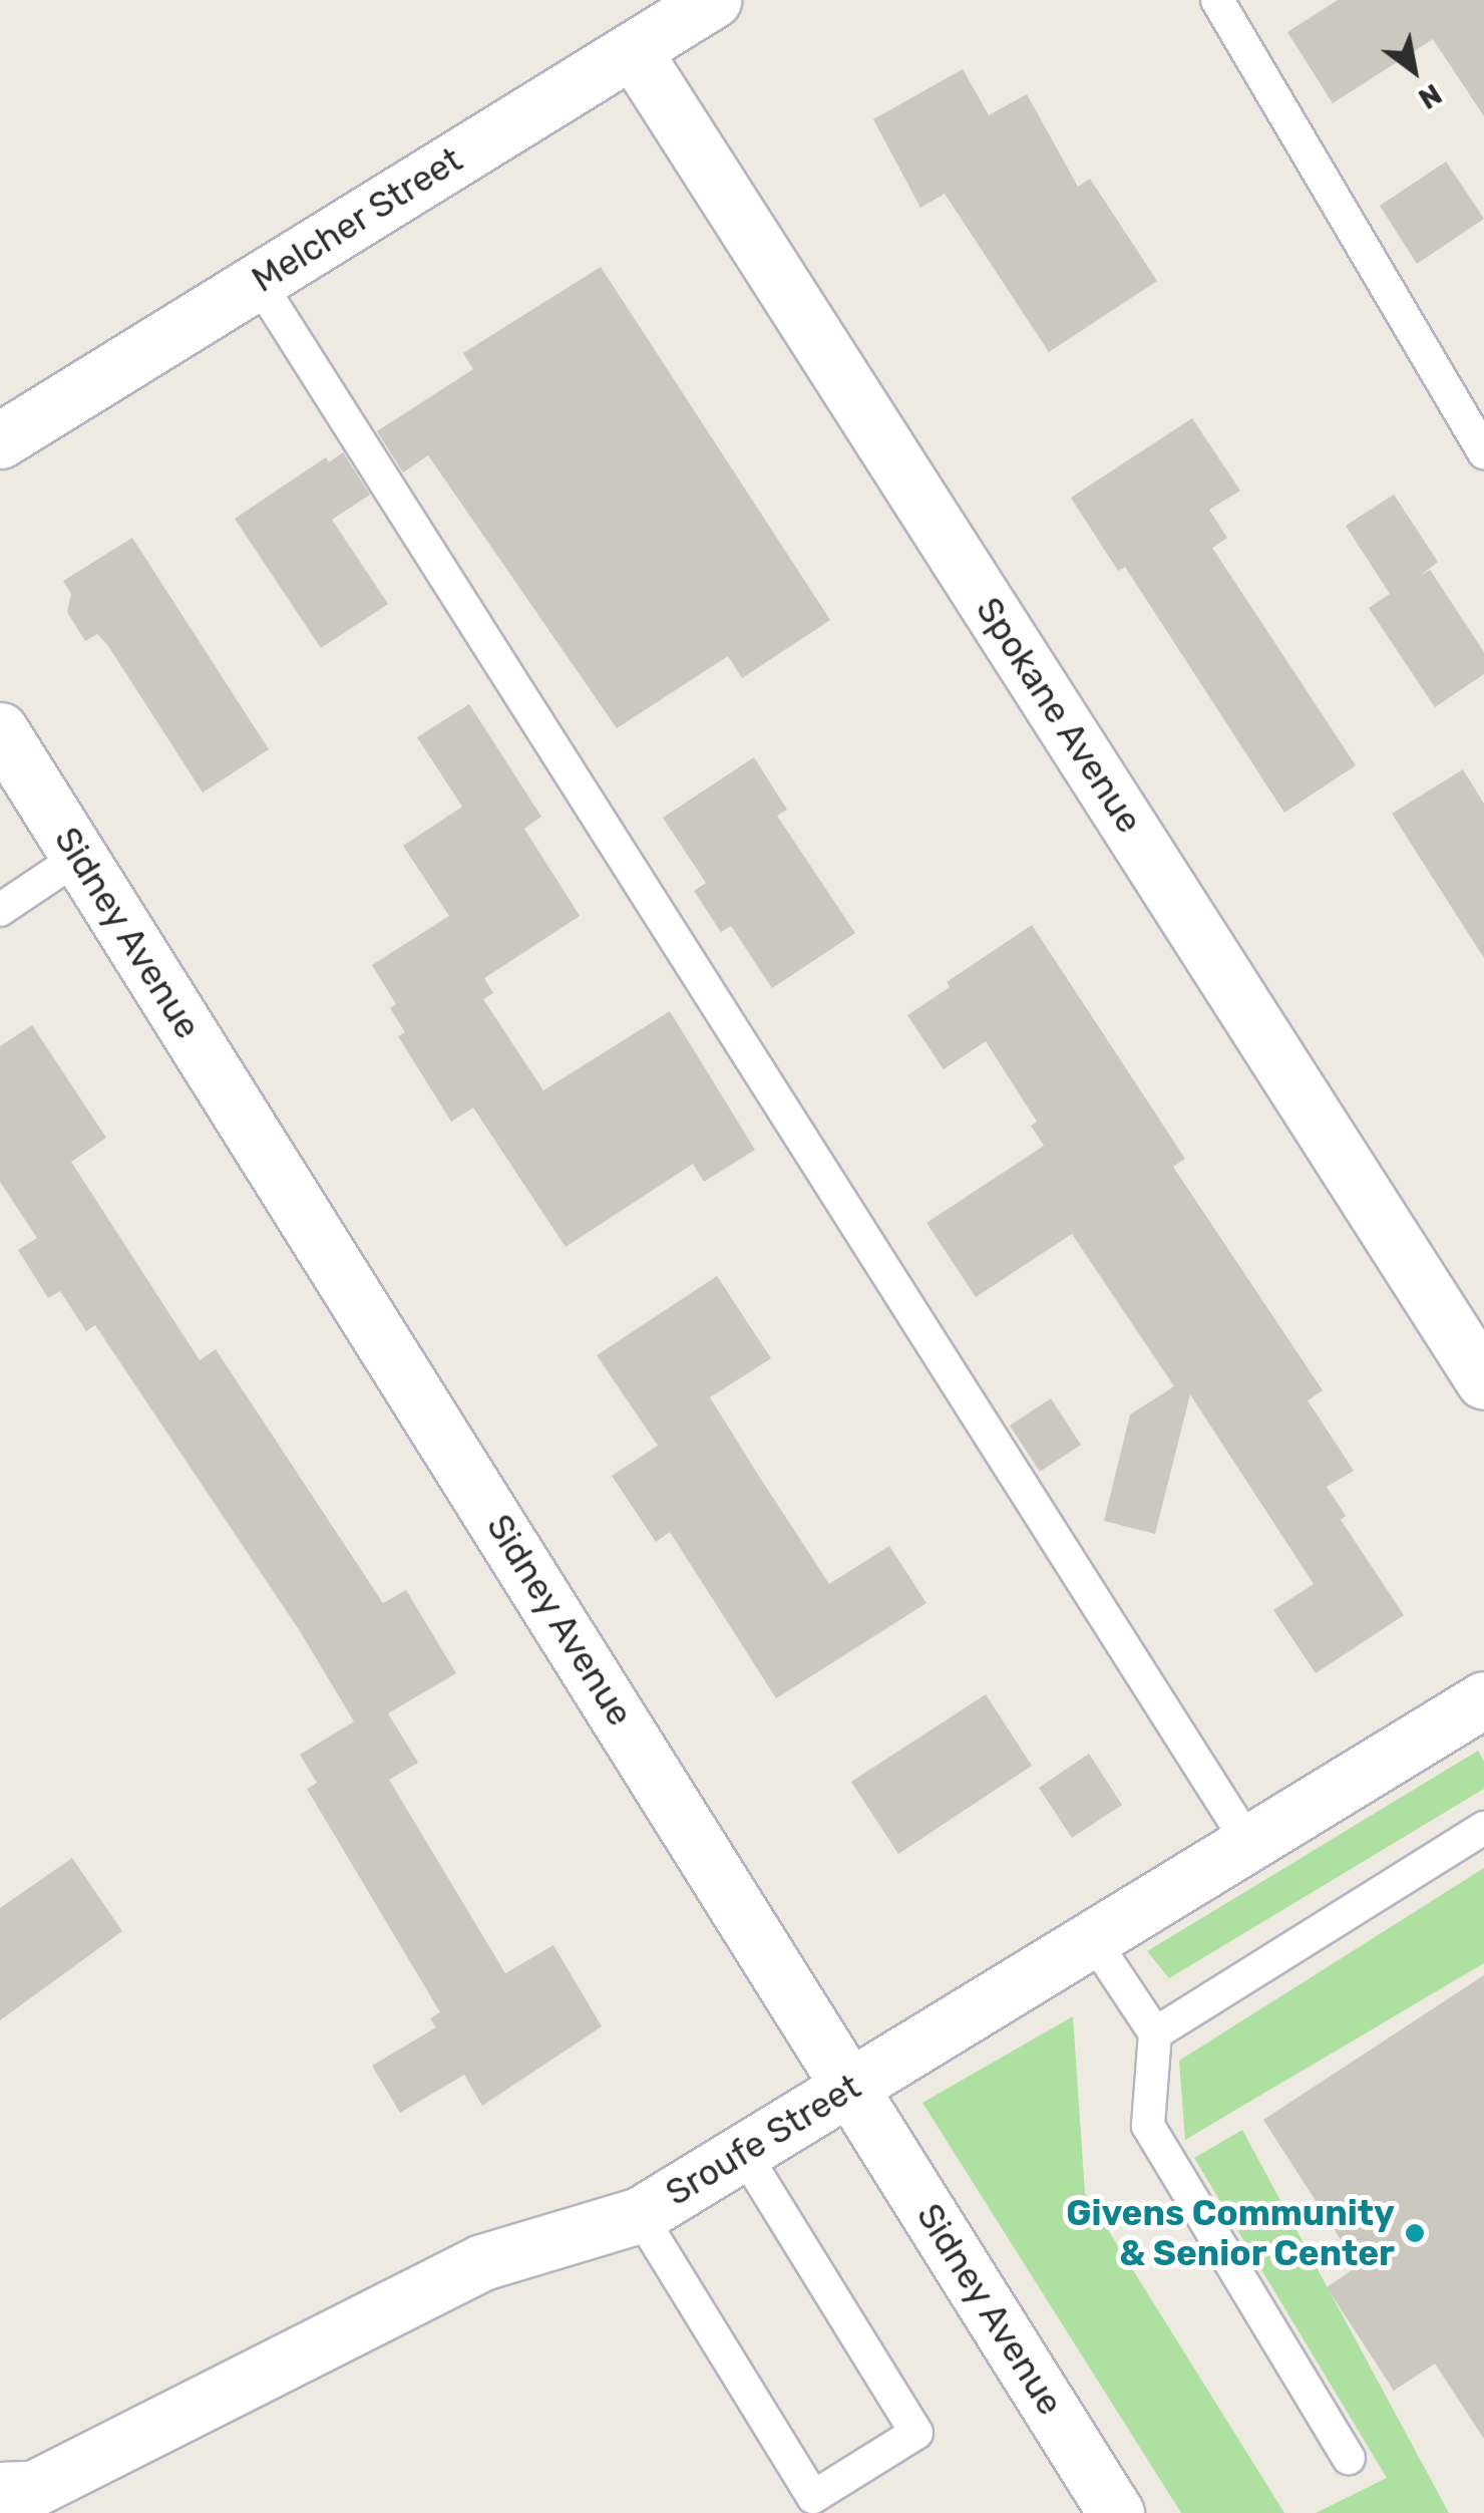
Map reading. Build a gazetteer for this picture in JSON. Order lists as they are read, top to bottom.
{
  "streets": {
    "street": [
      "Melcher Street",
      "Spokane Avenue",
      "Sidney Avenue",
      "Sroufe Street"
    ]
  },
  "crossings": [
    ["Melcher Street", "Spokane Avenue"],
    ["Sidney Avenue", "Sroufe Street"]
  ],
  "places": ["Givens Community & Senior Center"],
  "north": "bottom right"
}
